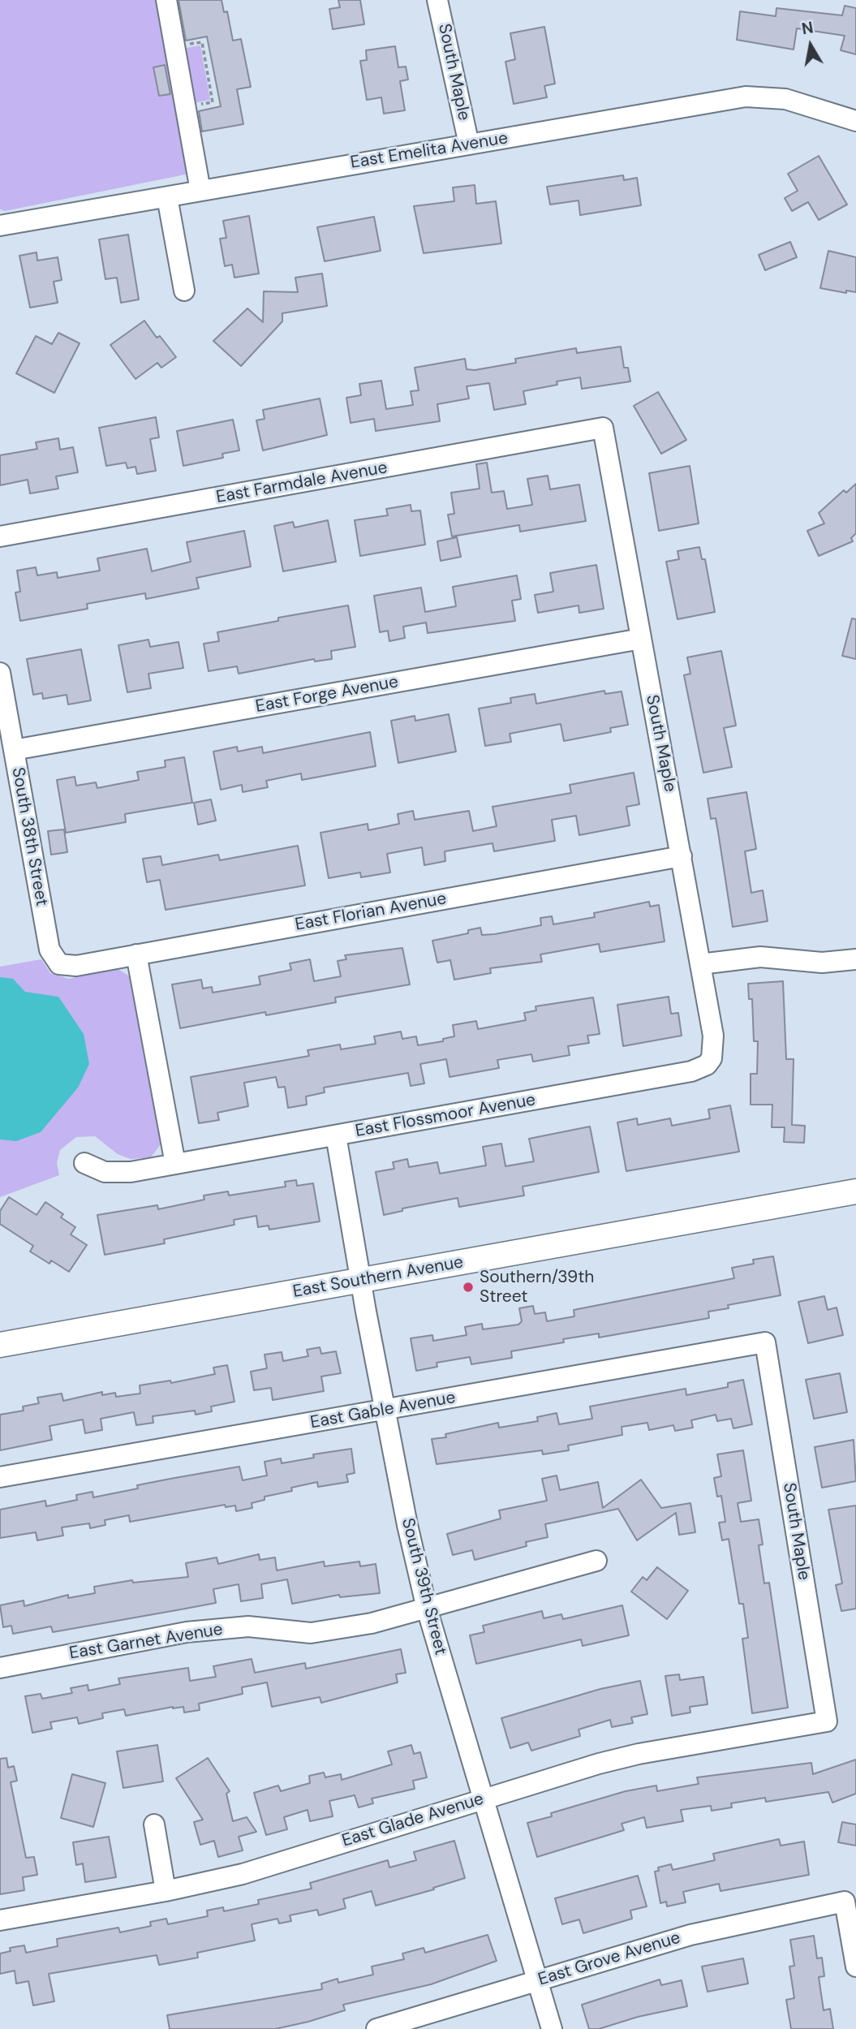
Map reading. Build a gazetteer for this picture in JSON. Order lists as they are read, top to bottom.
{
  "streets": {
    "main road": ["East Southern Avenue"],
    "street": [
      "South Maple",
      "East Emelita Avenue",
      "East Farmdale Avenue",
      "East Forge Avenue",
      "South 38th Street",
      "East Florian Avenue",
      "East Flossmoor Avenue",
      "East Gable Avenue",
      "South 39th Street",
      "East Garnet Avenue",
      "East Glade Avenue",
      "East Grove Avenue"
    ]
  },
  "crossings": [
    ["South Maple", "East Emelita Avenue"],
    ["South Maple", "East Farmdale Avenue"],
    ["South Maple", "East Forge Avenue"],
    ["South Maple", "East Florian Avenue"],
    ["South Maple", "East Flossmoor Avenue"],
    ["South Maple", "East Gable Avenue"],
    ["South Maple", "East Glade Avenue"],
    ["East Forge Avenue", "South 38th Street"],
    ["South 38th Street", "East Florian Avenue"],
    ["East Flossmoor Avenue", "South 39th Street"],
    ["East Southern Avenue", "South 39th Street"],
    ["East Gable Avenue", "South 39th Street"],
    ["South 39th Street", "East Garnet Avenue"],
    ["South 39th Street", "East Glade Avenue"],
    ["South 39th Street", "East Grove Avenue"]
  ],
  "places": ["Southern/39th Street"],
  "north": "top"
}
